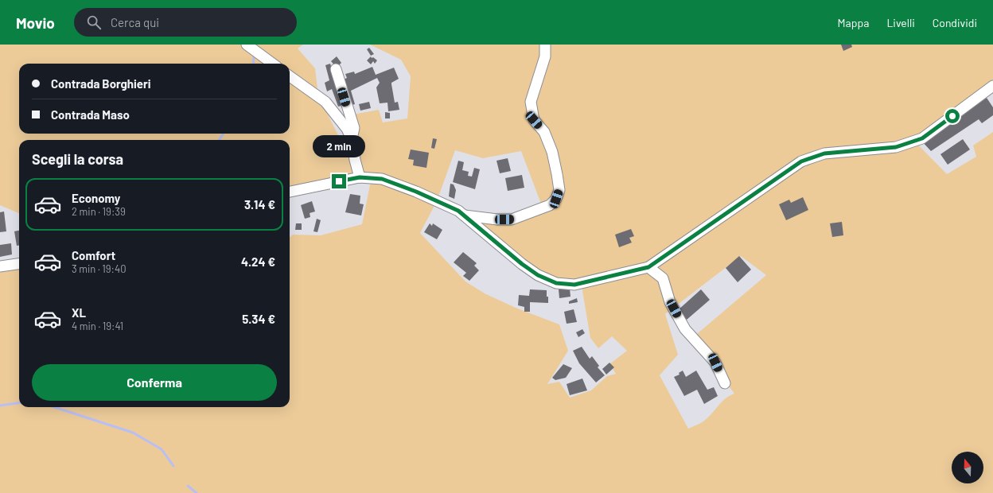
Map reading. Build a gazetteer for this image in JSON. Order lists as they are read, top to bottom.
{
  "north": "top",
  "page": {
    "header": "Movio",
    "search": "Cerca qui",
    "nav": ["Mappa", "Livelli", "Condividi"],
    "banner": ["Contrada Borghieri", "Contrada Maso"],
    "bubble": "2 min",
    "heading": "Scegli la corsa",
    "list": [
      {
        "name": "Economy",
        "note": "2 min · 19:39",
        "value": "3.14 €"
      },
      {
        "name": "Comfort",
        "note": "3 min · 19:40",
        "value": "4.24 €"
      },
      {
        "name": "XL",
        "note": "4 min · 19:41",
        "value": "5.34 €"
      }
    ],
    "buttons": "Conferma"
  }
}
